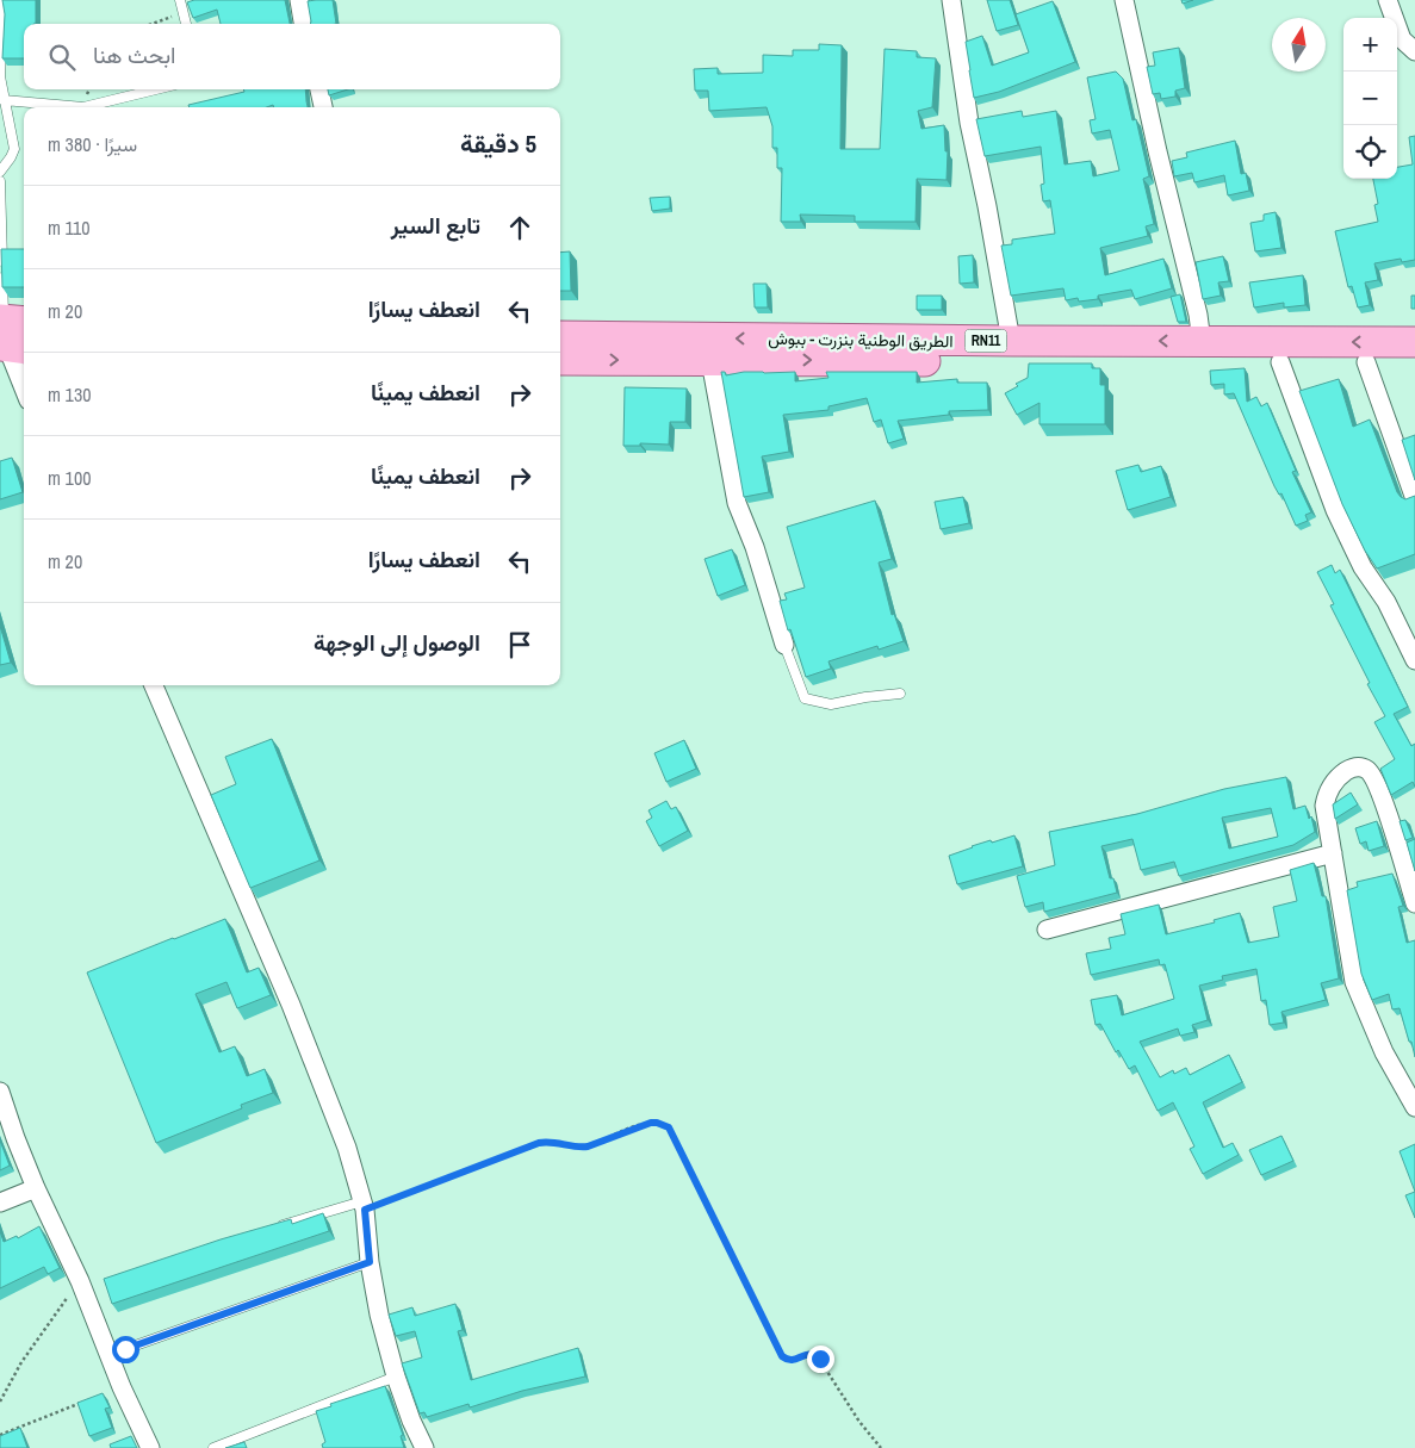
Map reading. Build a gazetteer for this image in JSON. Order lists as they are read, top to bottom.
{
  "streets": {
    "main road": ["الطريق الوطنية بنزرت - ببوش", "RN11"]
  },
  "north": "top",
  "page": {
    "map_buttons": ["+", "−"],
    "search": "ابحث هنا",
    "heading": ["5 دقيقة", "سيرًا · 380 m"],
    "list": [
      ["تابع السير", "110 m"],
      ["انعطف يسارًا", "20 m"],
      ["انعطف يمينًا", "130 m"],
      ["انعطف يمينًا", "100 m"],
      ["انعطف يسارًا", "20 m"],
      "الوصول إلى الوجهة"
    ]
  }
}
